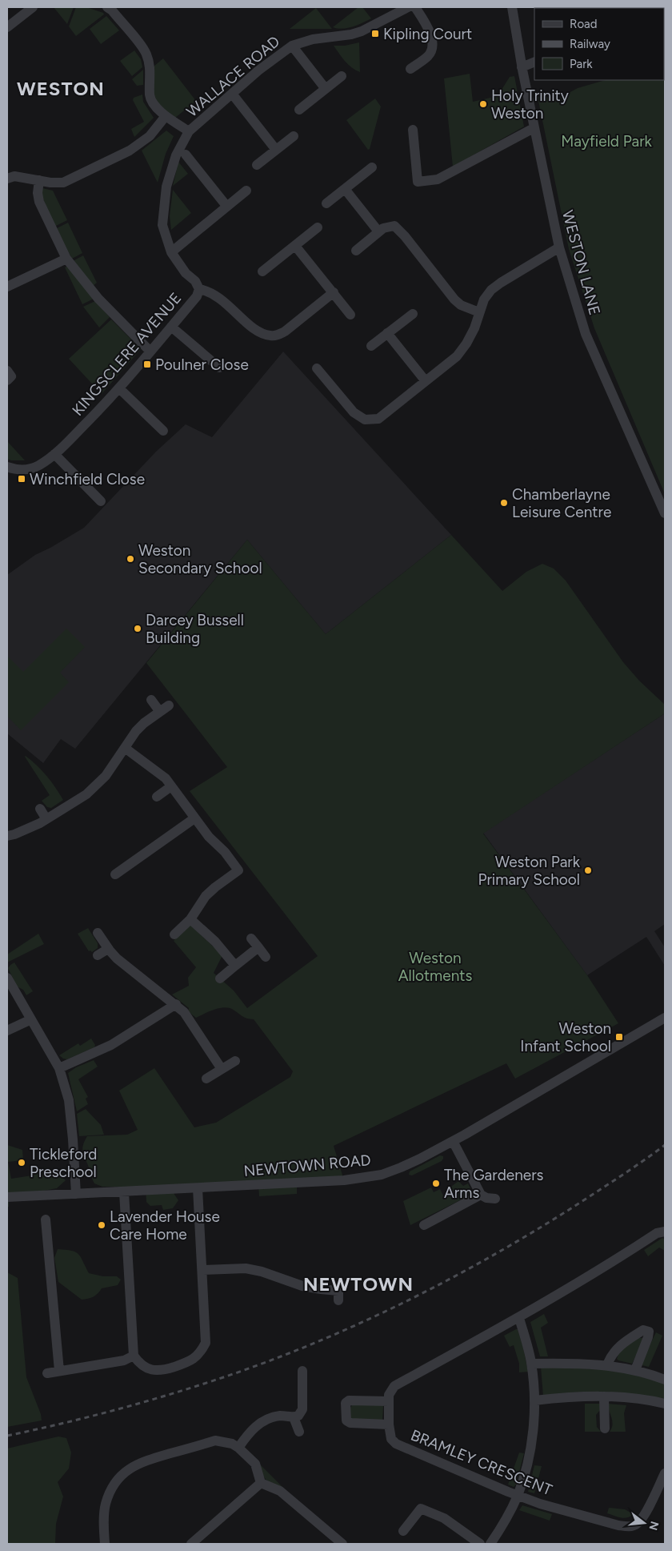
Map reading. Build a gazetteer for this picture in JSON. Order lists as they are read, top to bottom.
{
  "streets": {
    "street": [
      "WALLACE ROAD",
      "WESTON LANE",
      "KINGSCLERE AVENUE",
      "NEWTOWN ROAD",
      "BRAMLEY CRESCENT"
    ]
  },
  "crossings": [
    ["WALLACE ROAD", "KINGSCLERE AVENUE"]
  ],
  "districts": ["WESTON", "NEWTOWN"],
  "parks": ["Mayfield Park", "Weston Allotments"],
  "places": {
    "transit": [
      "Kipling Court",
      "Poulner Close",
      "Winchfield Close",
      "Weston Infant School"
    ],
    "other": [
      "Holy Trinity Weston",
      "Chamberlayne Leisure Centre",
      "Weston Secondary School",
      "Darcey Bussell Building",
      "Weston Park Primary School",
      "Tickleford Preschool",
      "The Gardeners Arms",
      "Lavender House Care Home"
    ]
  },
  "legend": ["Road", "Railway", "Park"],
  "north": "right"
}
